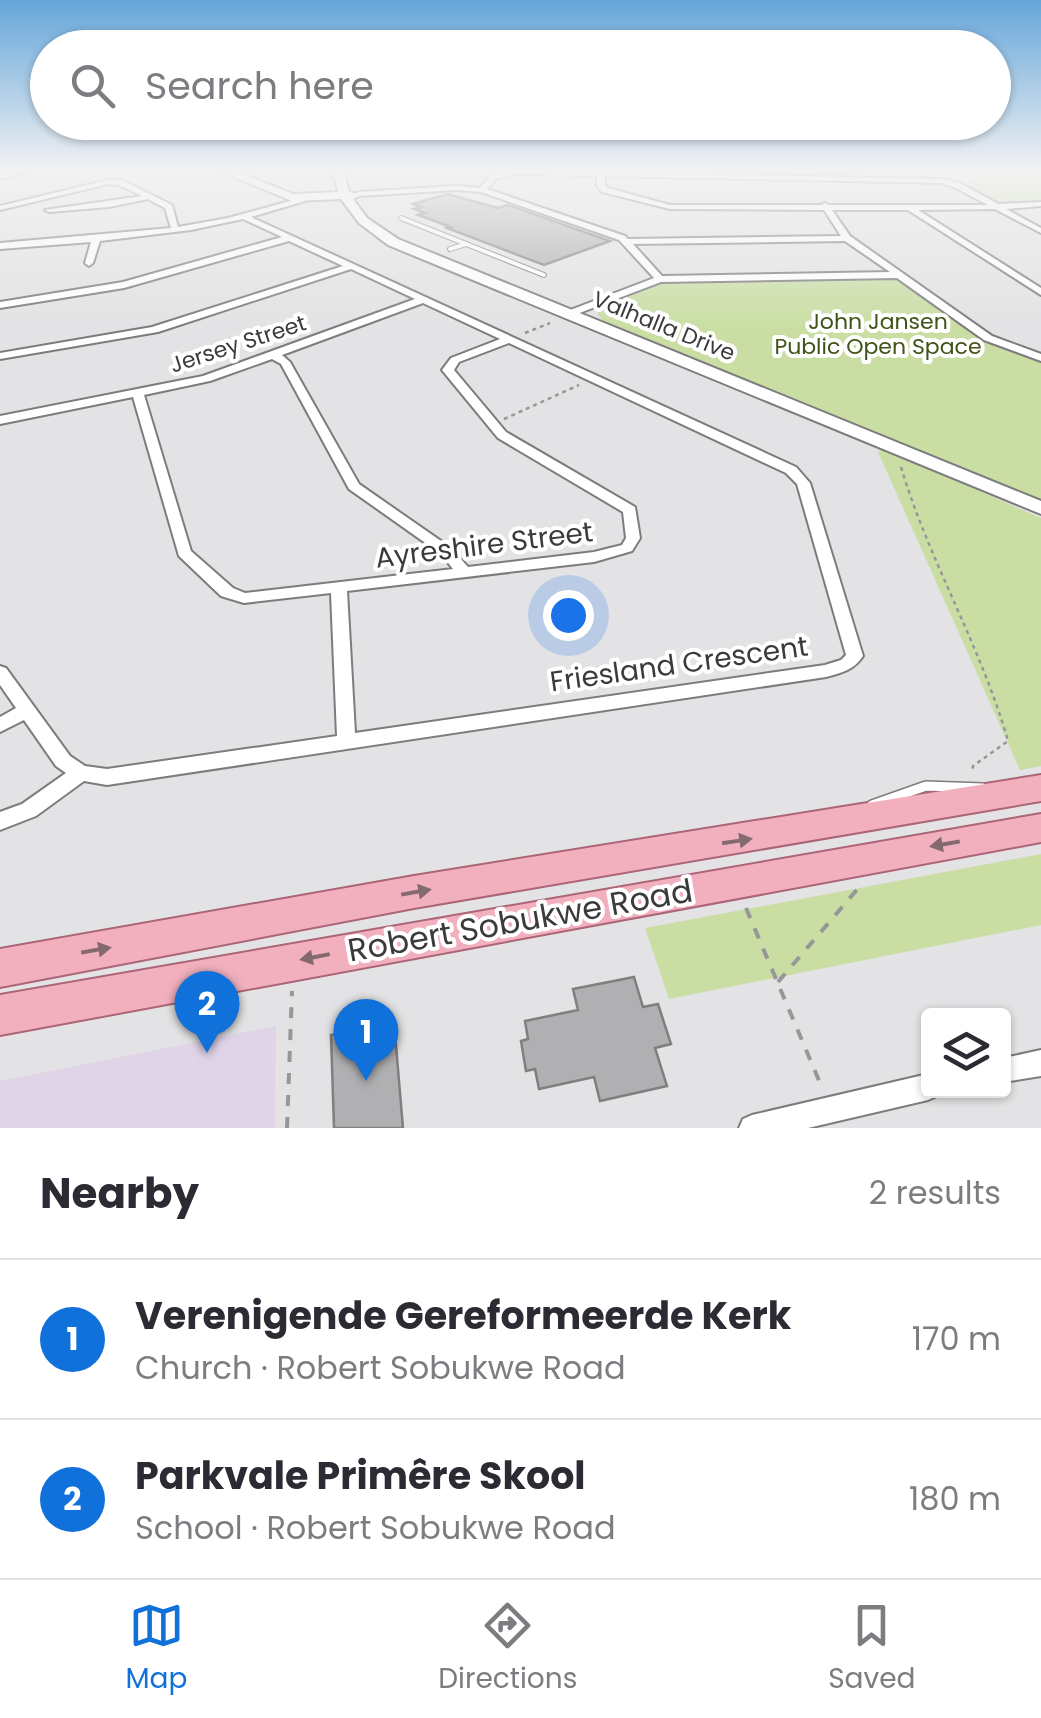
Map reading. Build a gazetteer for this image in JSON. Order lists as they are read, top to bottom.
{
  "streets": {
    "main road": ["Valhalla Drive", "Robert Sobukwe Road"],
    "street": ["Jersey Street", "Ayreshire Street", "Friesland Crescent"]
  },
  "crossings": [
    ["Jersey Street", "Ayreshire Street"],
    ["Jersey Street", "Friesland Crescent"],
    ["Ayreshire Street", "Friesland Crescent"]
  ],
  "parks": ["John Jansen Public Open Space"],
  "page": {
    "search": "Search here",
    "pins": ["2", "1"],
    "heading": ["Nearby", "2 results"],
    "list": [
      {
        "mark": "1",
        "name": "Verenigende Gereformeerde Kerk",
        "note": "Church · Robert Sobukwe Road",
        "value": "170 m"
      },
      {
        "mark": "2",
        "name": "Parkvale Primêre Skool",
        "note": "School · Robert Sobukwe Road",
        "value": "180 m"
      }
    ],
    "nav": ["Map", "Directions", "Saved"]
  }
}
